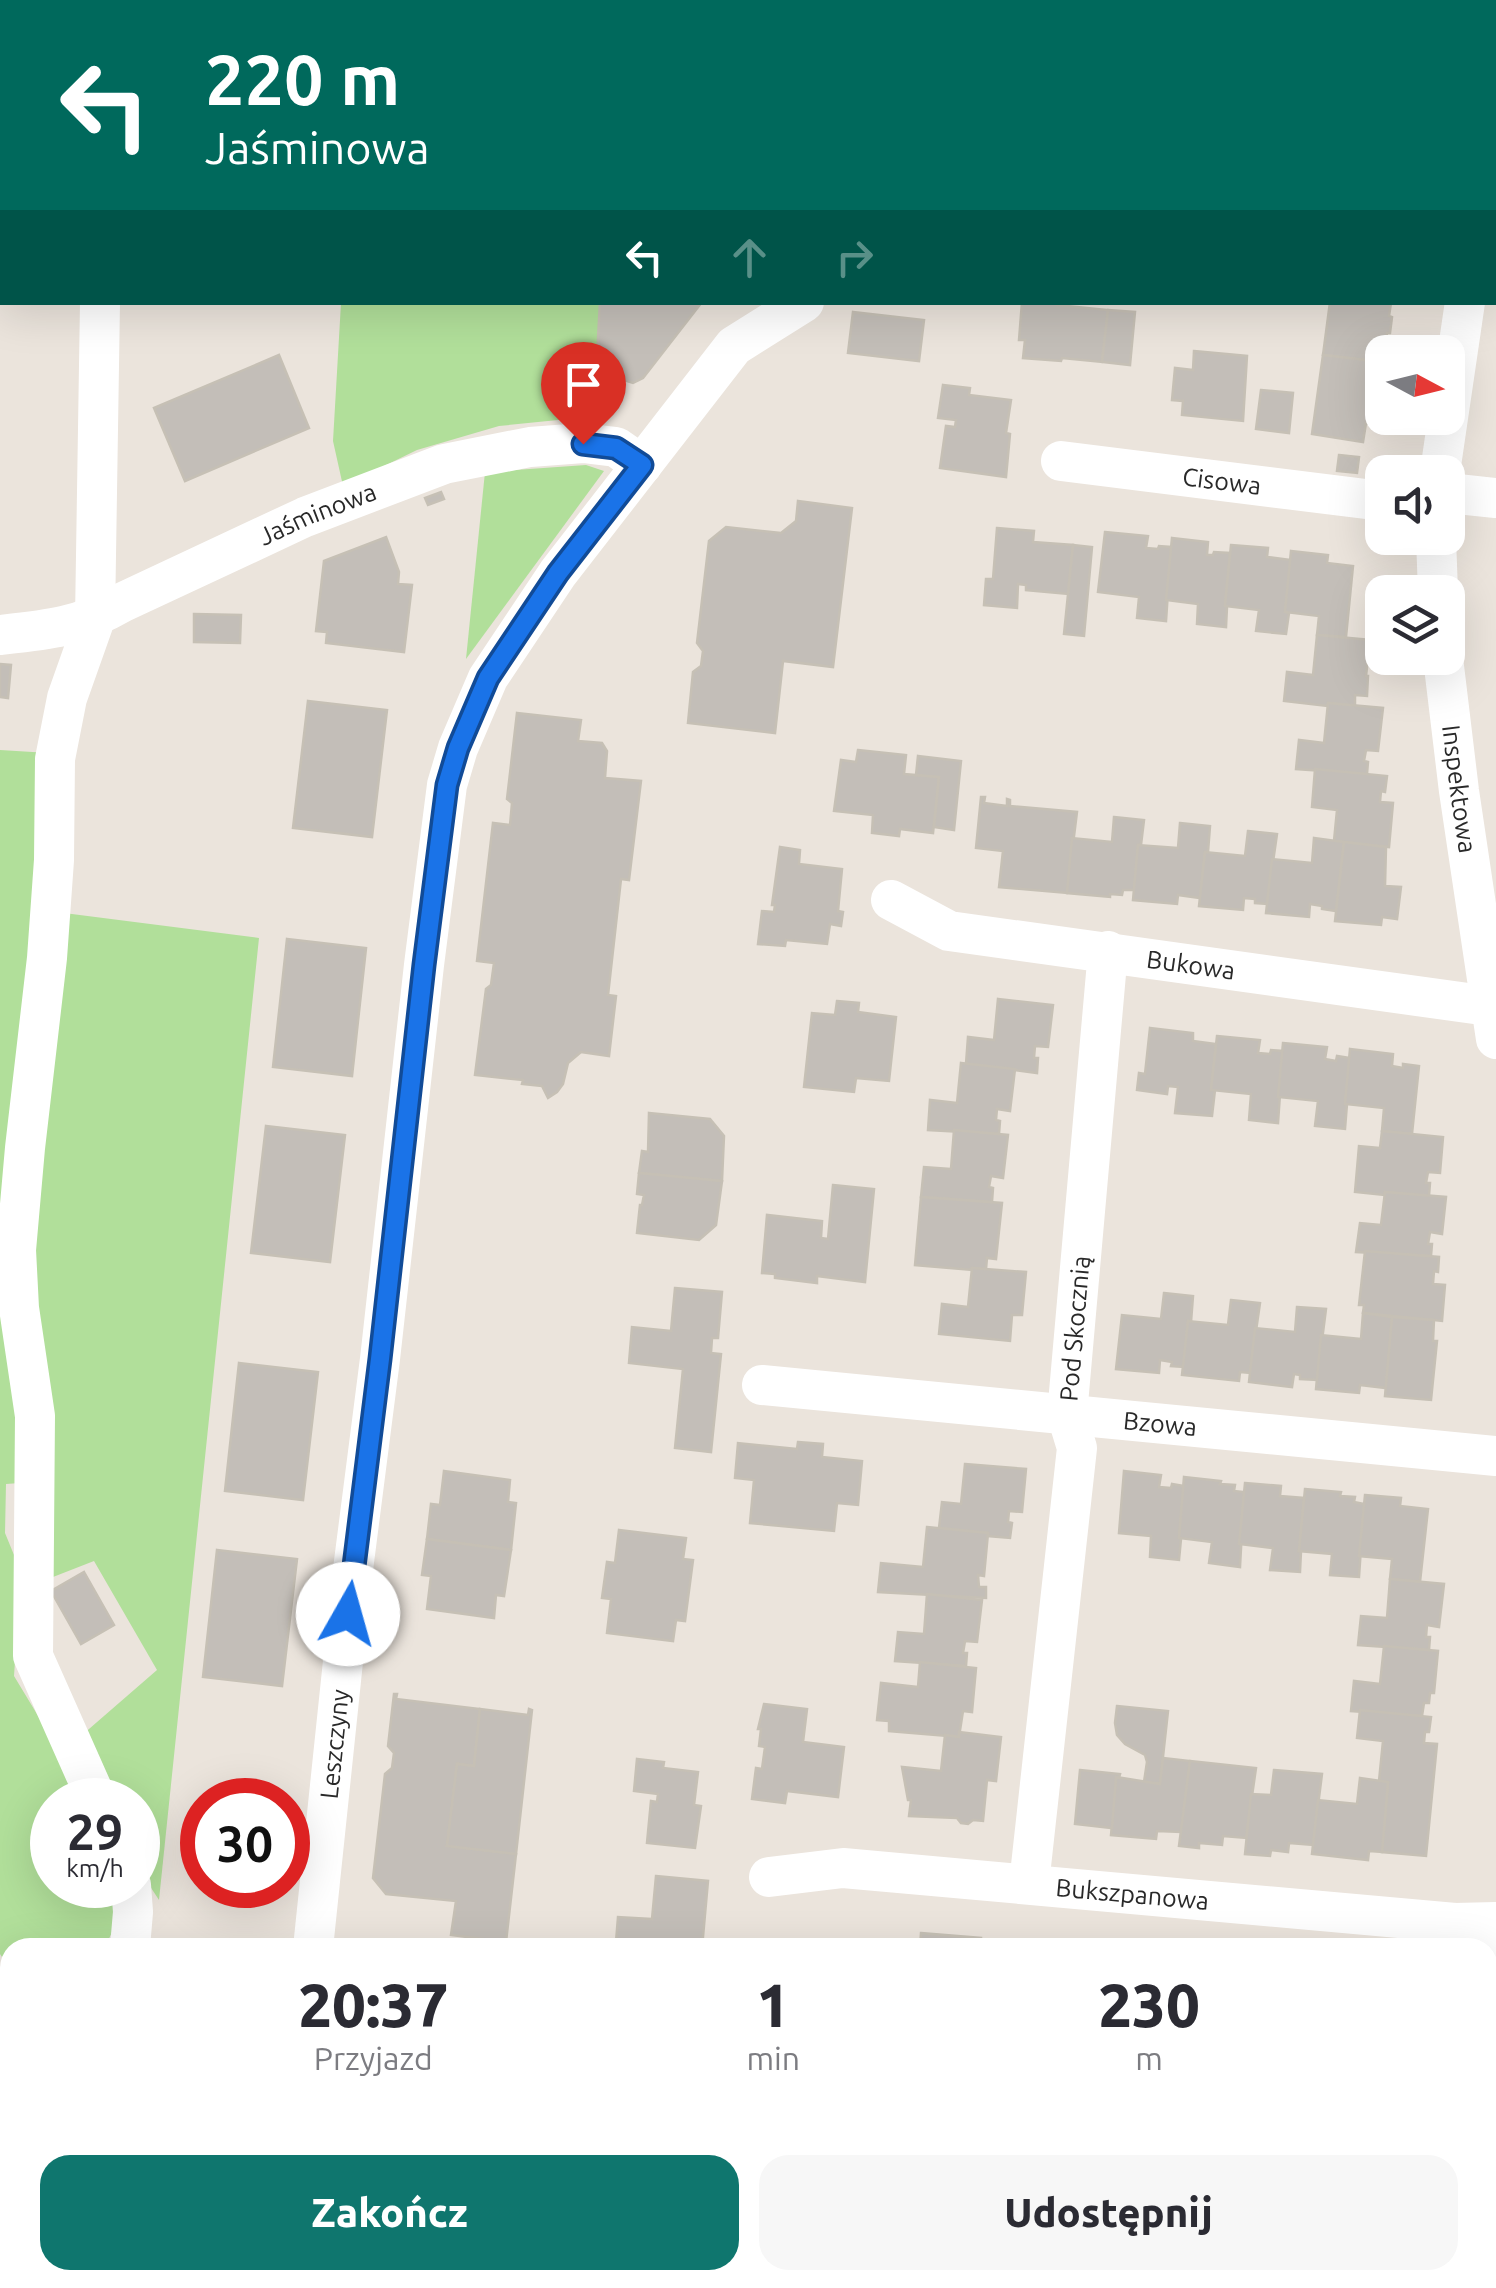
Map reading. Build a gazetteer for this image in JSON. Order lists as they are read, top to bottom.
{
  "streets": {
    "street": [
      "Cisowa",
      "Jaśminowa",
      "Inspektowa",
      "Bukowa",
      "Pod Skocznią",
      "Bzowa",
      "Leszczyny",
      "Bukszpanowa"
    ]
  },
  "crossings": [
    ["Jaśminowa", "Leszczyny"],
    ["Inspektowa", "Bukowa"],
    ["Bukowa", "Pod Skocznią"],
    ["Pod Skocznią", "Bzowa"],
    ["Pod Skocznią", "Bukszpanowa"]
  ],
  "north": "right",
  "page": {
    "turn": ["220 m", "Jaśminowa"],
    "speed": "29 km/h",
    "limit": "30",
    "eta": [
      "20:37",
      "Przyjazd",
      "1",
      "min",
      "230",
      "m"
    ],
    "buttons": ["Zakończ", "Udostępnij"]
  }
}
